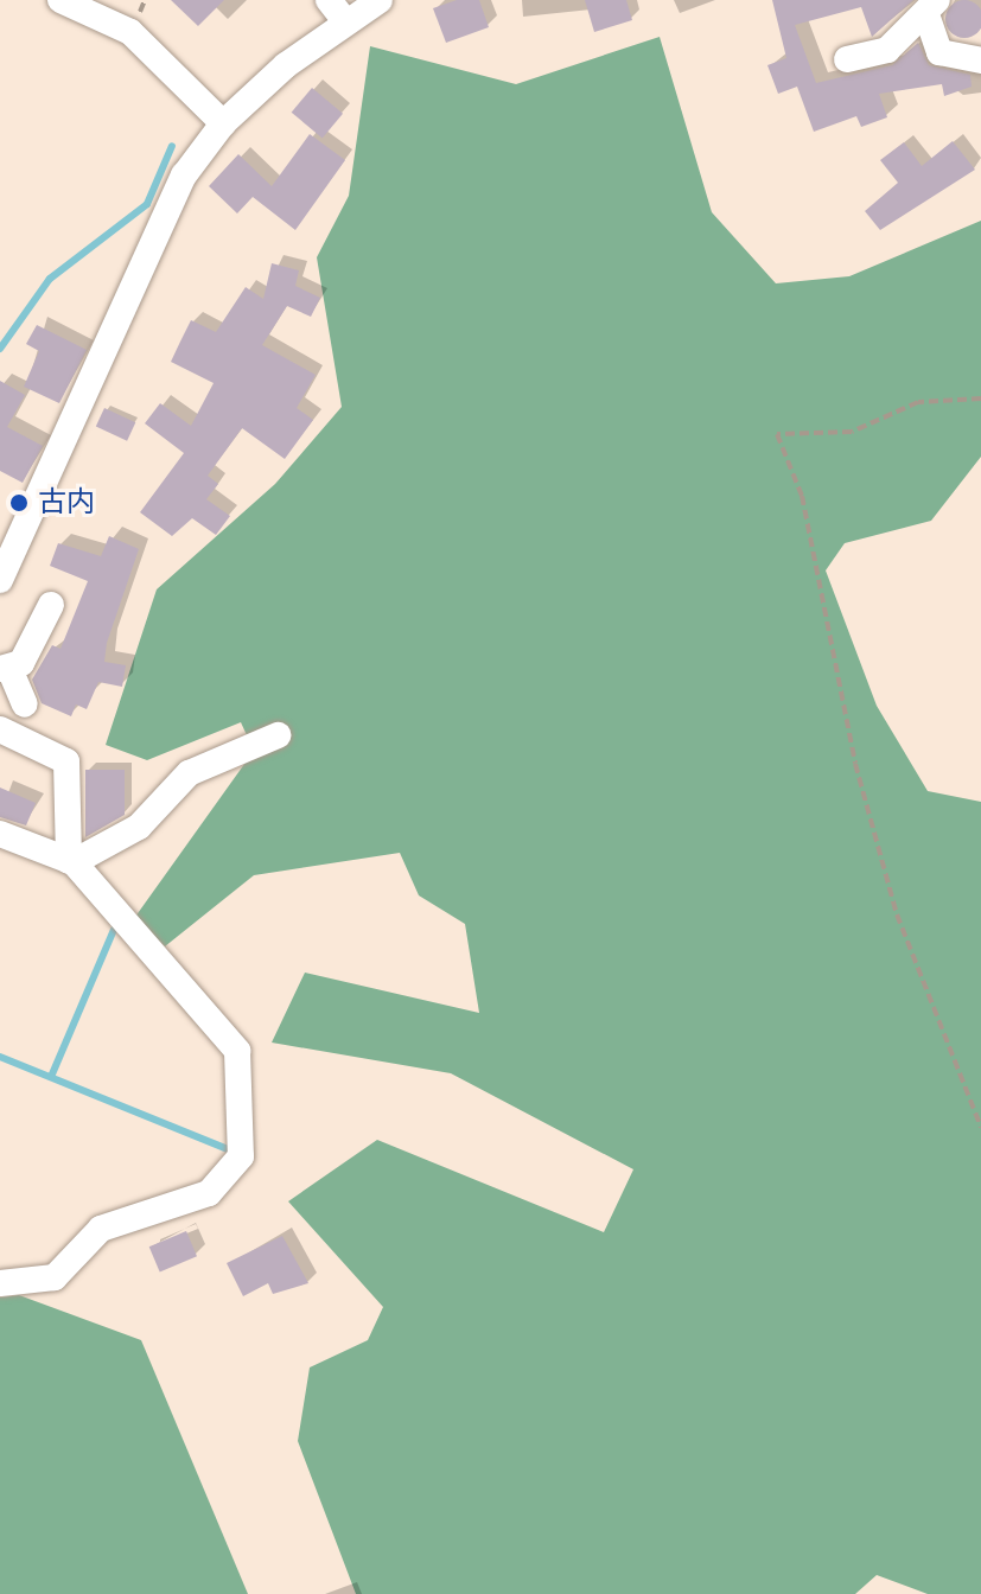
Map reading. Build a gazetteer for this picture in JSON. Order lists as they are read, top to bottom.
{
  "places": ["古内"]
}
